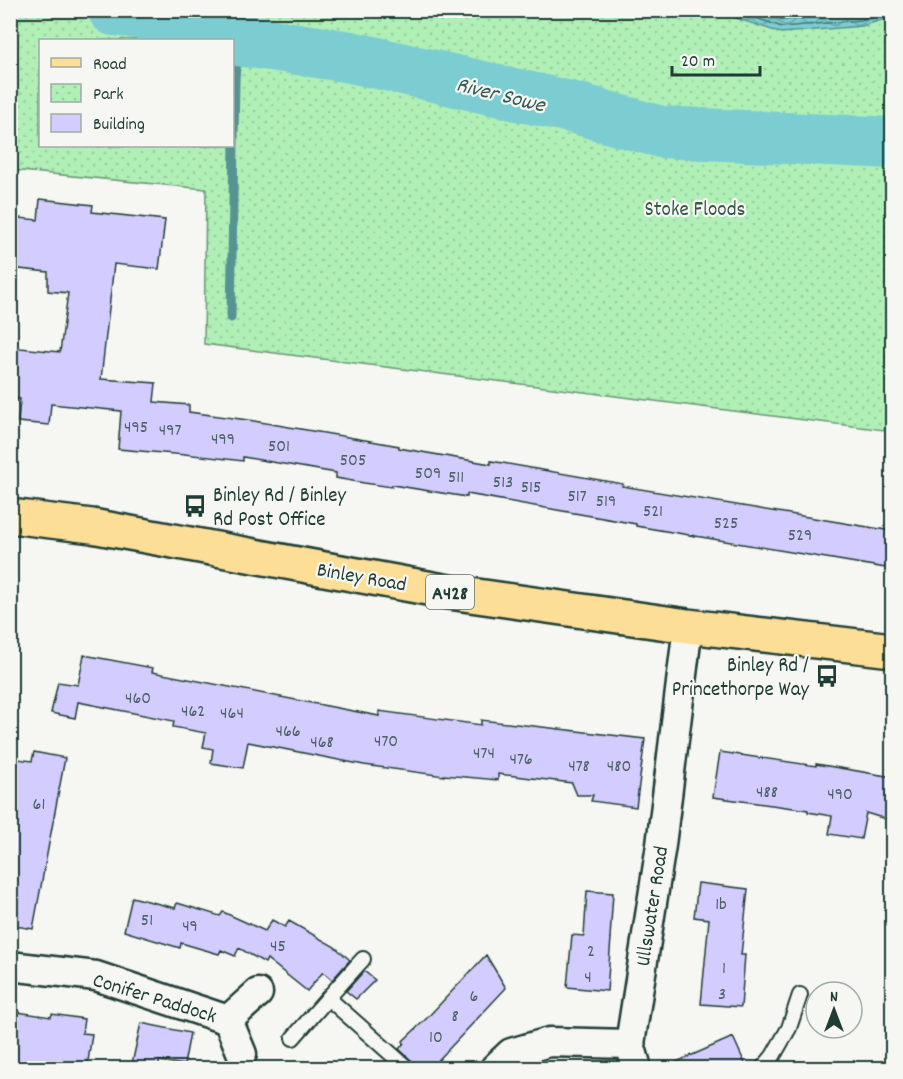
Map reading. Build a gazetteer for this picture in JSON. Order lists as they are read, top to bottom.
{
  "streets": {
    "main road": ["Binley Road", "A428"],
    "street": ["Ullswater Road", "Conifer Paddock"]
  },
  "crossings": [
    ["Binley Road", "Ullswater Road"]
  ],
  "water": ["River Sowe"],
  "parks": ["Stoke Floods"],
  "places": {
    "bus stop": ["Binley Rd / Binley Rd Post Office", "Binley Rd / Princethorpe Way"]
  },
  "house_numbers": [
    "495",
    "497",
    "499",
    "501",
    "505",
    "509",
    "511",
    "513",
    "515",
    "517",
    "519",
    "521",
    "525",
    "529",
    "460",
    "462",
    "464",
    "466",
    "470",
    "468",
    "474",
    "476",
    "478",
    "480",
    "488",
    "490",
    "61",
    "1b",
    "51",
    "49",
    "45",
    "2",
    "1",
    "4",
    "3",
    "6",
    "8",
    "10"
  ],
  "legend": ["Road", "Park", "Building"],
  "scale_bar": "20 m",
  "north": "top"
}
